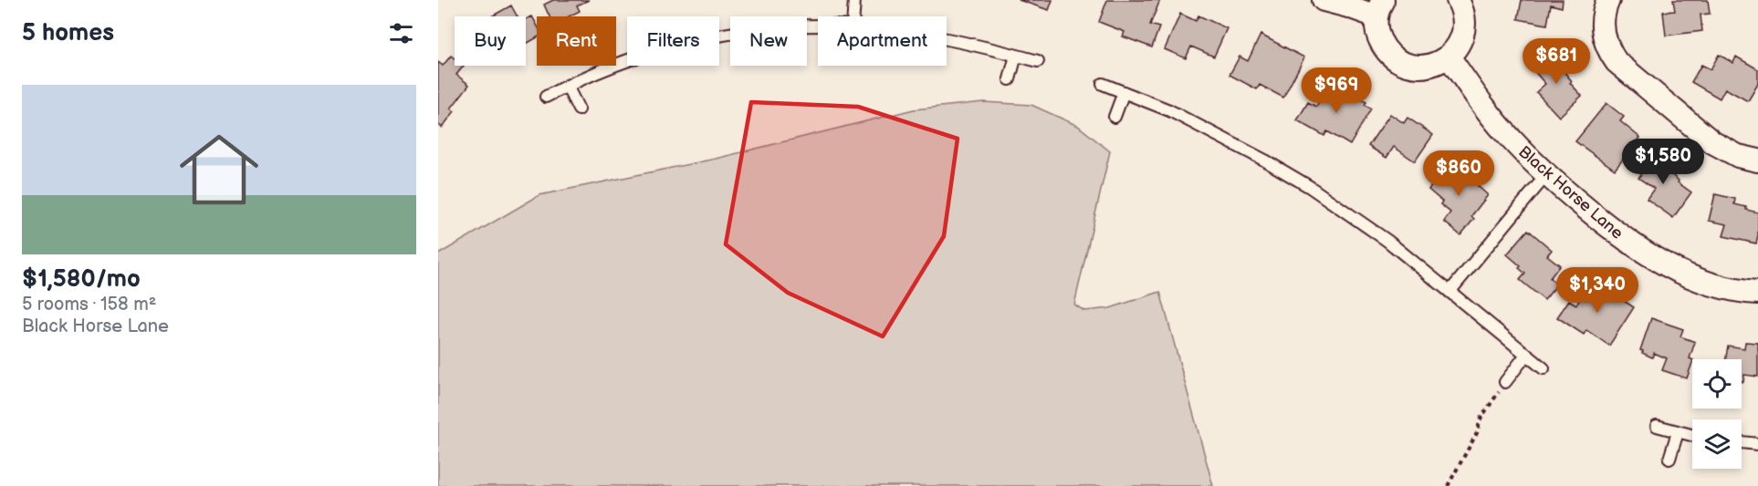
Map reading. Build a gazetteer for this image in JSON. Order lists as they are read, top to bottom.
{
  "streets": {
    "street": ["Black Horse Lane"]
  },
  "page": {
    "heading": "5 homes",
    "chip": [
      "Buy",
      "Rent",
      "Filters",
      "New",
      "Apartment"
    ],
    "price": [
      "$681",
      "$969",
      "$1,580",
      "$860",
      "$1,340"
    ],
    "list": [
      {
        "name": "$1,580/mo",
        "note": "5 rooms · 158 m² · Black Horse Lane"
      }
    ]
  }
}
